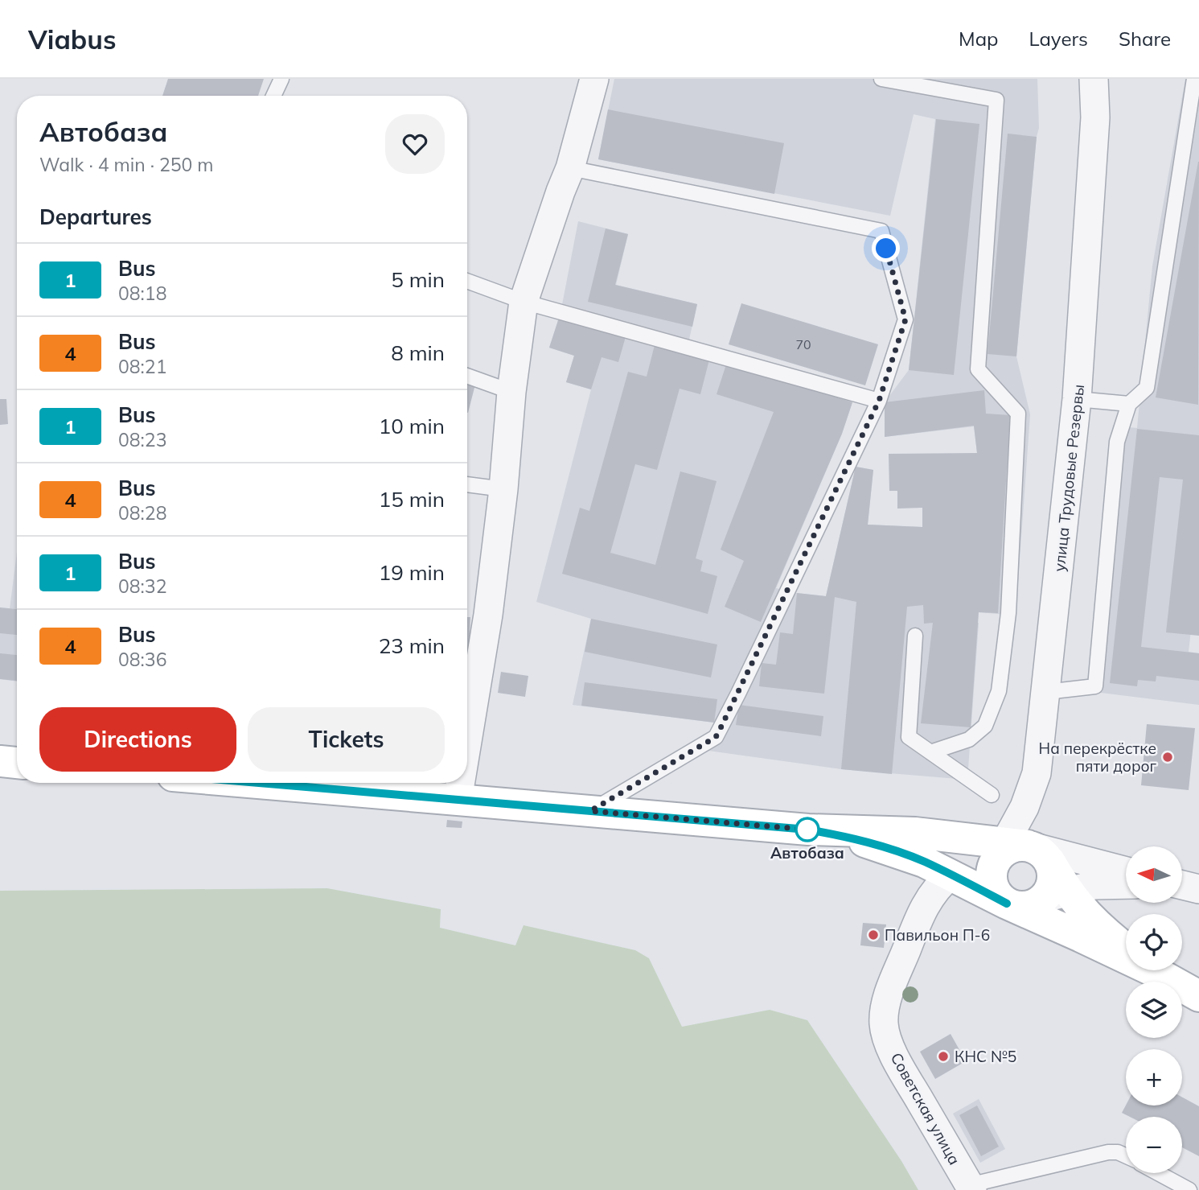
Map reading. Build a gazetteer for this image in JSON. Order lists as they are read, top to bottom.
{
  "streets": {
    "street": ["улица Трудовые Резервы", "Советская улица"]
  },
  "places": [
    "На перекрёстке пяти дорог",
    "Автобаза",
    "Павильон П-6",
    "КНС №5"
  ],
  "lines": ["bus line 1"],
  "house_numbers": ["70"],
  "north": "left",
  "page": {
    "header": "Viabus",
    "nav": ["Map", "Layers", "Share"],
    "heading": [
      ["Автобаза", "Walk · 4 min · 250 m"],
      "Departures"
    ],
    "list": [
      {
        "mark": "1",
        "name": "Bus",
        "note": "08:18",
        "value": "5 min"
      },
      {
        "mark": "4",
        "name": "Bus",
        "note": "08:21",
        "value": "8 min"
      },
      {
        "mark": "1",
        "name": "Bus",
        "note": "08:23",
        "value": "10 min"
      },
      {
        "mark": "4",
        "name": "Bus",
        "note": "08:28",
        "value": "15 min"
      },
      {
        "mark": "1",
        "name": "Bus",
        "note": "08:32",
        "value": "19 min"
      },
      {
        "mark": "4",
        "name": "Bus",
        "note": "08:36",
        "value": "23 min"
      }
    ],
    "buttons": ["Directions", "Tickets"],
    "map_buttons": ["+", "−"]
  }
}
